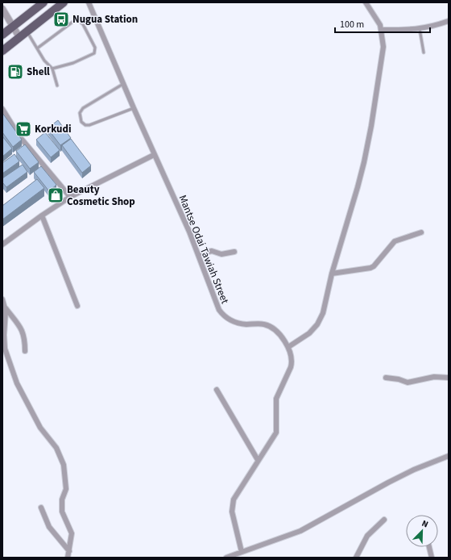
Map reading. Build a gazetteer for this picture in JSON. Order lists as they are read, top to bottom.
{
  "streets": {
    "street": ["Mantse Odai Tawiah Street"]
  },
  "places": {
    "bus stop": ["Nugua Station"],
    "fuel station": ["Shell"],
    "supermarket": ["Korkudi"],
    "shop": ["Beauty Cosmetic Shop"]
  },
  "scale_bar": "100 m",
  "north": "top right"
}
